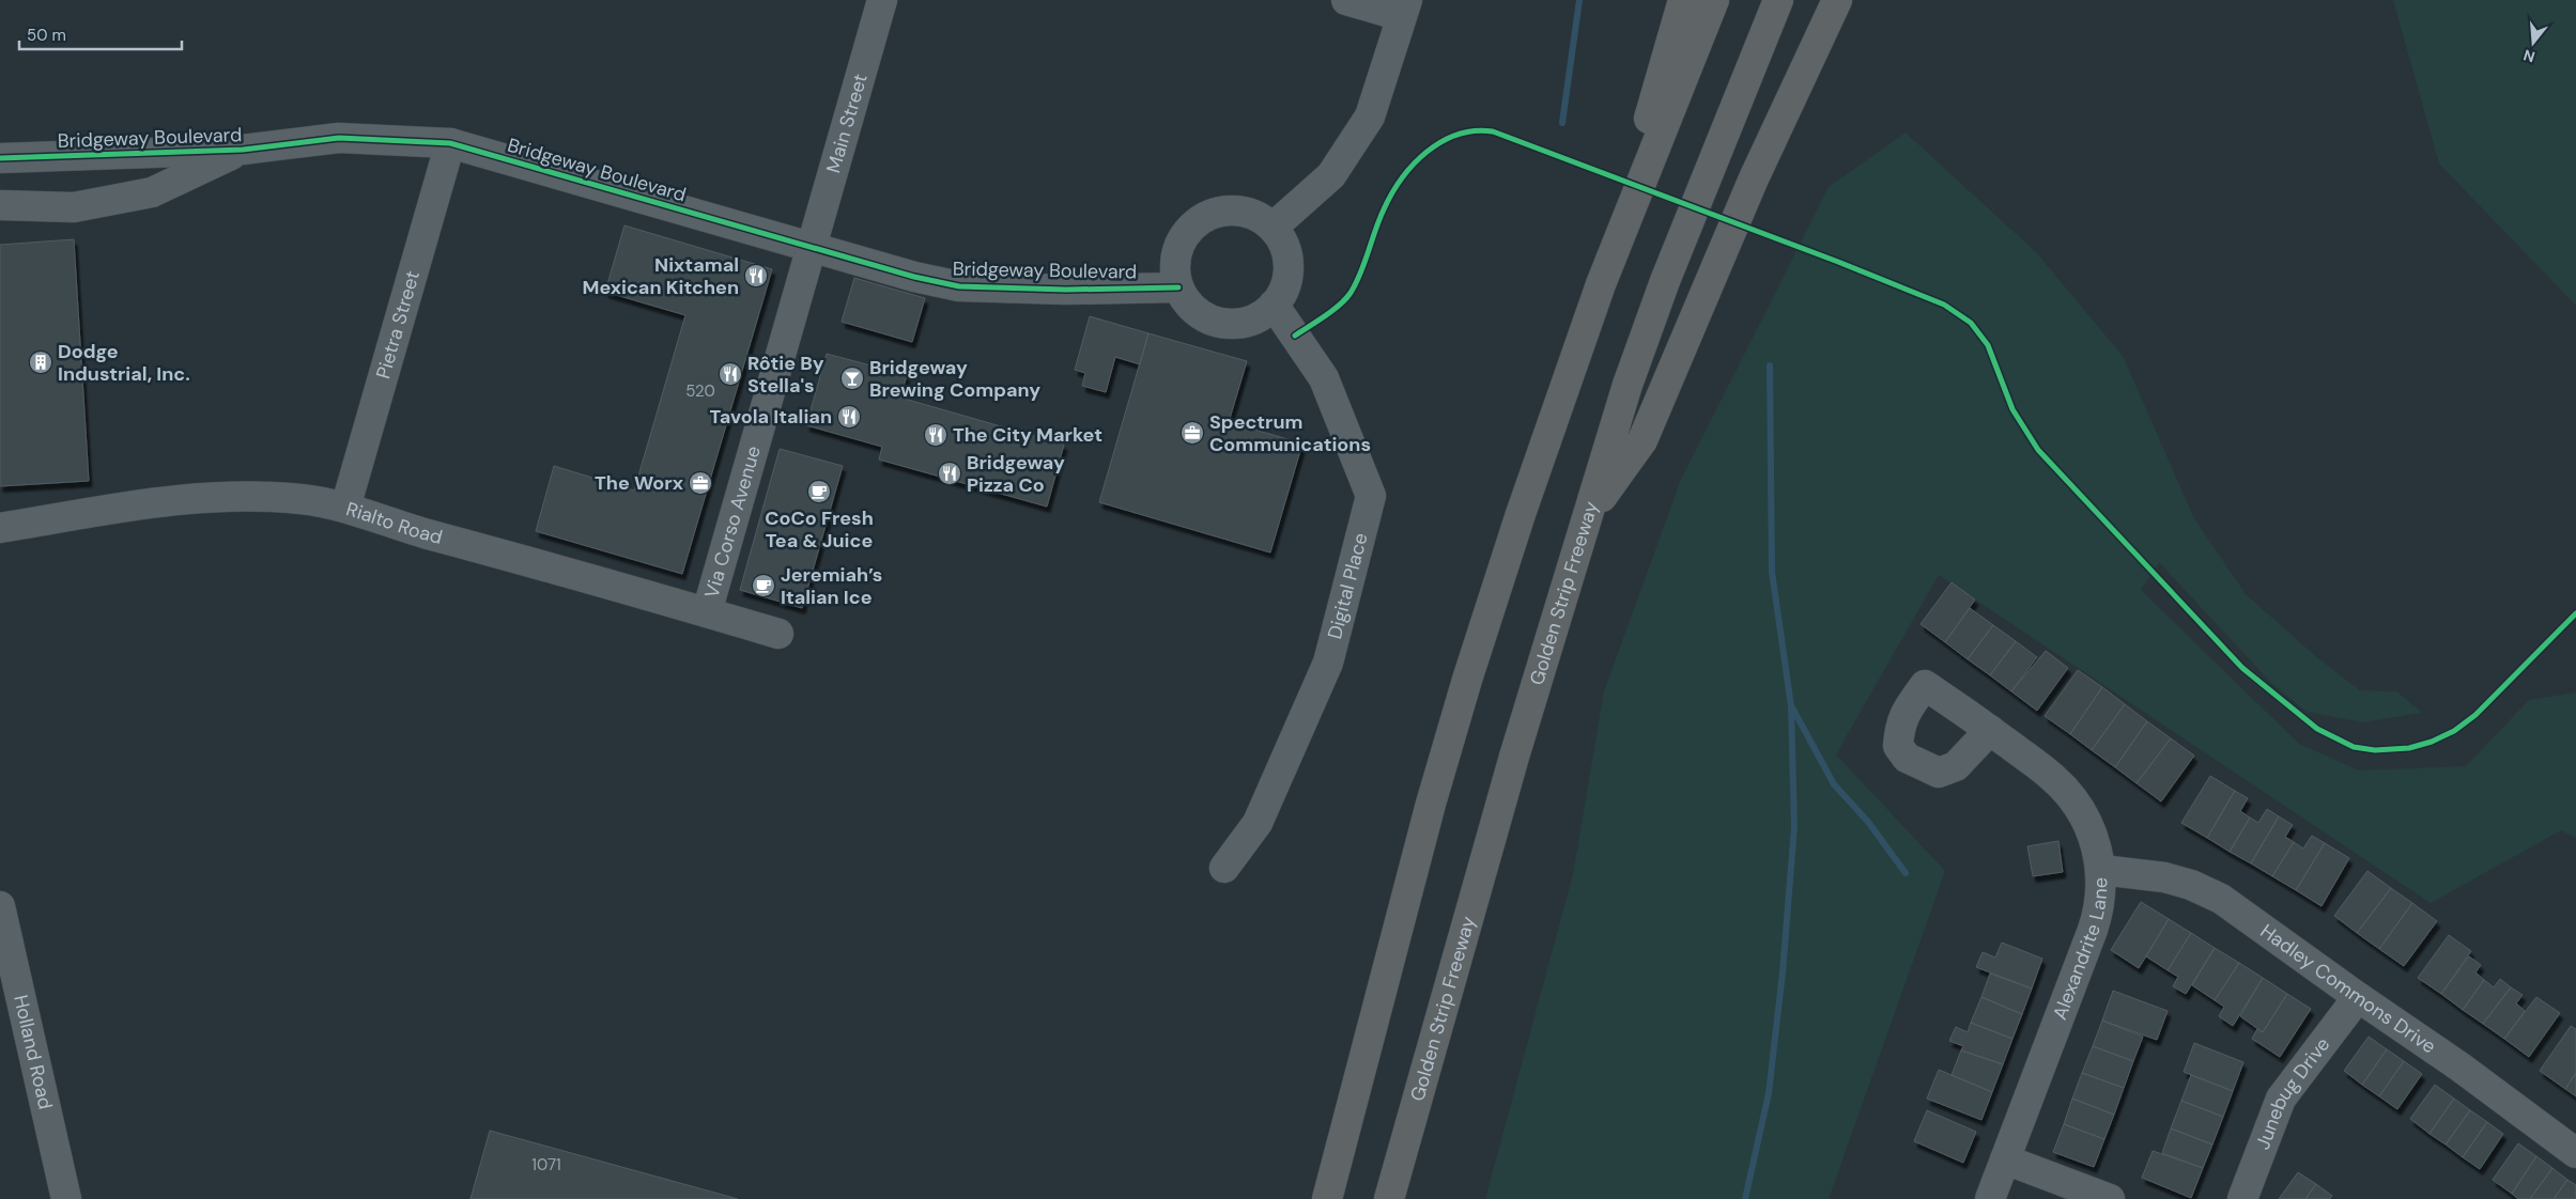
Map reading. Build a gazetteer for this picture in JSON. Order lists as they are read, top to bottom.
{
  "streets": {
    "highway": ["Golden Strip Freeway"],
    "street": [
      "Main Street",
      "Bridgeway Boulevard",
      "Pietra Street",
      "Via Corso Avenue",
      "Rialto Road",
      "Digital Place",
      "Alexandrite Lane",
      "Hadley Commons Drive",
      "Holland Road",
      "Junebug Drive"
    ]
  },
  "crossings": [
    ["Main Street", "Bridgeway Boulevard"],
    ["Main Street", "Via Corso Avenue"],
    ["Bridgeway Boulevard", "Pietra Street"],
    ["Bridgeway Boulevard", "Via Corso Avenue"],
    ["Bridgeway Boulevard", "Digital Place"],
    ["Pietra Street", "Rialto Road"],
    ["Via Corso Avenue", "Rialto Road"],
    ["Alexandrite Lane", "Hadley Commons Drive"],
    ["Hadley Commons Drive", "Junebug Drive"]
  ],
  "places": {
    "restaurant": [
      "Nixtamal Mexican Kitchen",
      "Rôtie By Stella's",
      "Tavola Italian",
      "The City Market",
      "Bridgeway Pizza Co"
    ],
    "building": ["Dodge Industrial, Inc."],
    "bar": ["Bridgeway Brewing Company"],
    "office": ["Spectrum Communications", "The Worx"],
    "cafe": ["CoCo Fresh Tea & Juice", "Jeremiah’s Italian Ice"]
  },
  "house_numbers": ["520", "1071"],
  "scale_bar": "50 m",
  "north": "bottom"
}
